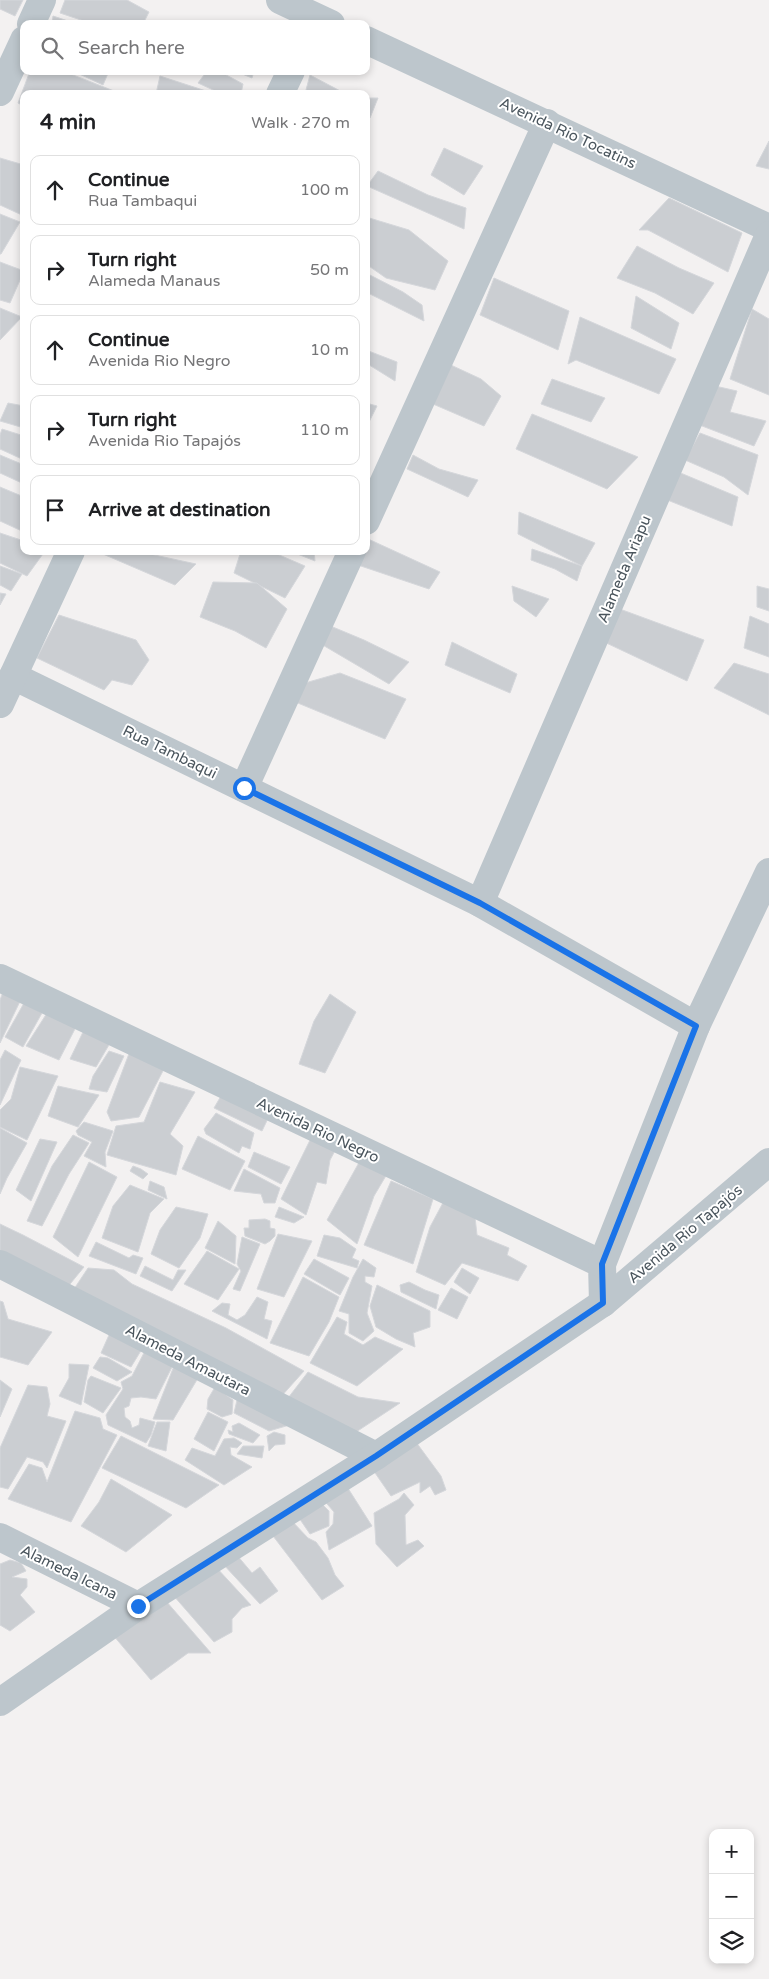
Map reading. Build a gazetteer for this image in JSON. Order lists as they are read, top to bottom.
{
  "streets": {
    "street": [
      "Avenida Rio Tocatins",
      "Alameda Ariapu",
      "Rua Tambaqui",
      "Avenida Rio Negro",
      "Avenida Rio Tapajós",
      "Alameda Amautara",
      "Alameda Icana"
    ]
  },
  "crossings": [
    ["Alameda Ariapu", "Rua Tambaqui"],
    ["Avenida Rio Tapajós", "Alameda Amautara"],
    ["Avenida Rio Tapajós", "Alameda Icana"]
  ],
  "page": {
    "search": "Search here",
    "heading": ["4 min", "Walk · 270 m"],
    "list": [
      ["Continue", "Rua Tambaqui", "100 m"],
      ["Turn right", "Alameda Manaus", "50 m"],
      ["Continue", "Avenida Rio Negro", "10 m"],
      ["Turn right", "Avenida Rio Tapajós", "110 m"],
      "Arrive at destination"
    ],
    "map_buttons": ["+", "−"]
  }
}
